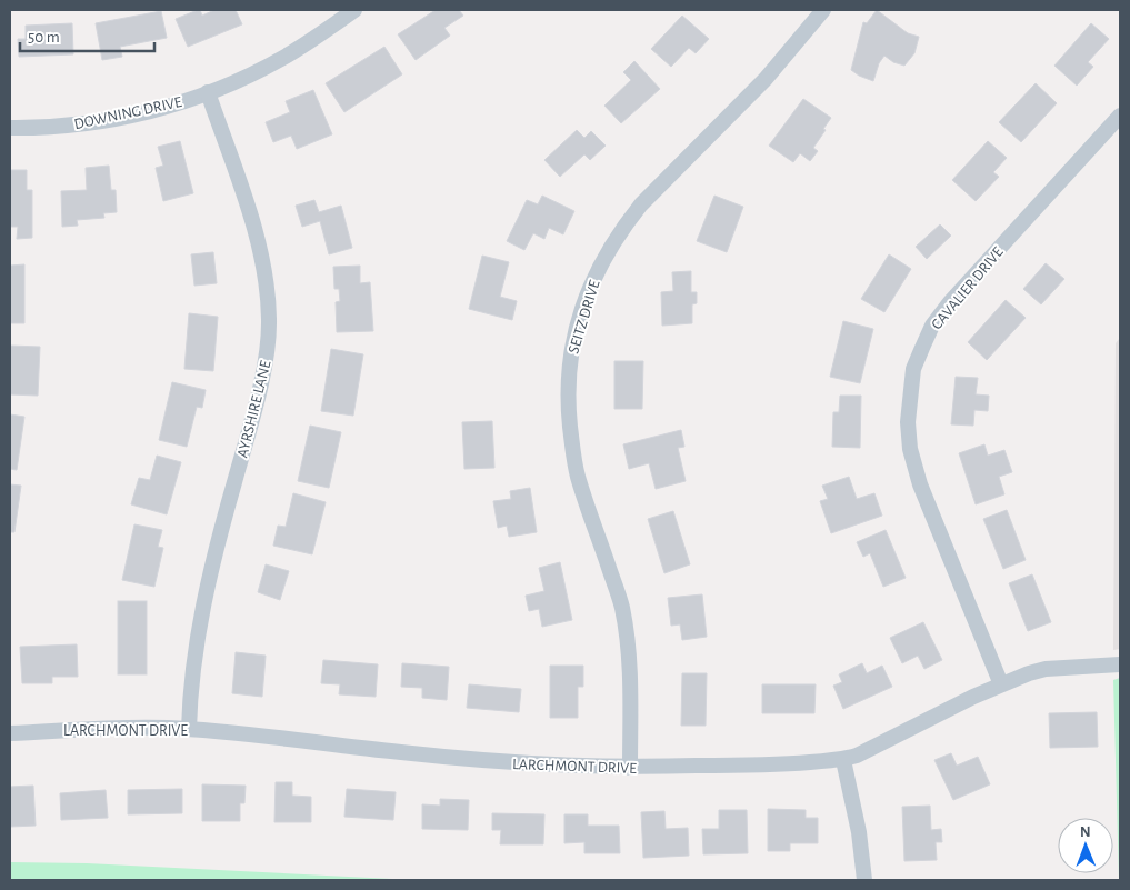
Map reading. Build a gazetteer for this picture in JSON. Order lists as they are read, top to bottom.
{
  "streets": {
    "street": [
      "DOWNING DRIVE",
      "CAVALIER DRIVE",
      "SEITZ DRIVE",
      "AYRSHIRE LANE",
      "LARCHMONT DRIVE"
    ]
  },
  "crossings": [
    ["DOWNING DRIVE", "AYRSHIRE LANE"],
    ["CAVALIER DRIVE", "LARCHMONT DRIVE"],
    ["SEITZ DRIVE", "LARCHMONT DRIVE"],
    ["AYRSHIRE LANE", "LARCHMONT DRIVE"]
  ],
  "scale_bar": "50 m",
  "north": "top"
}
